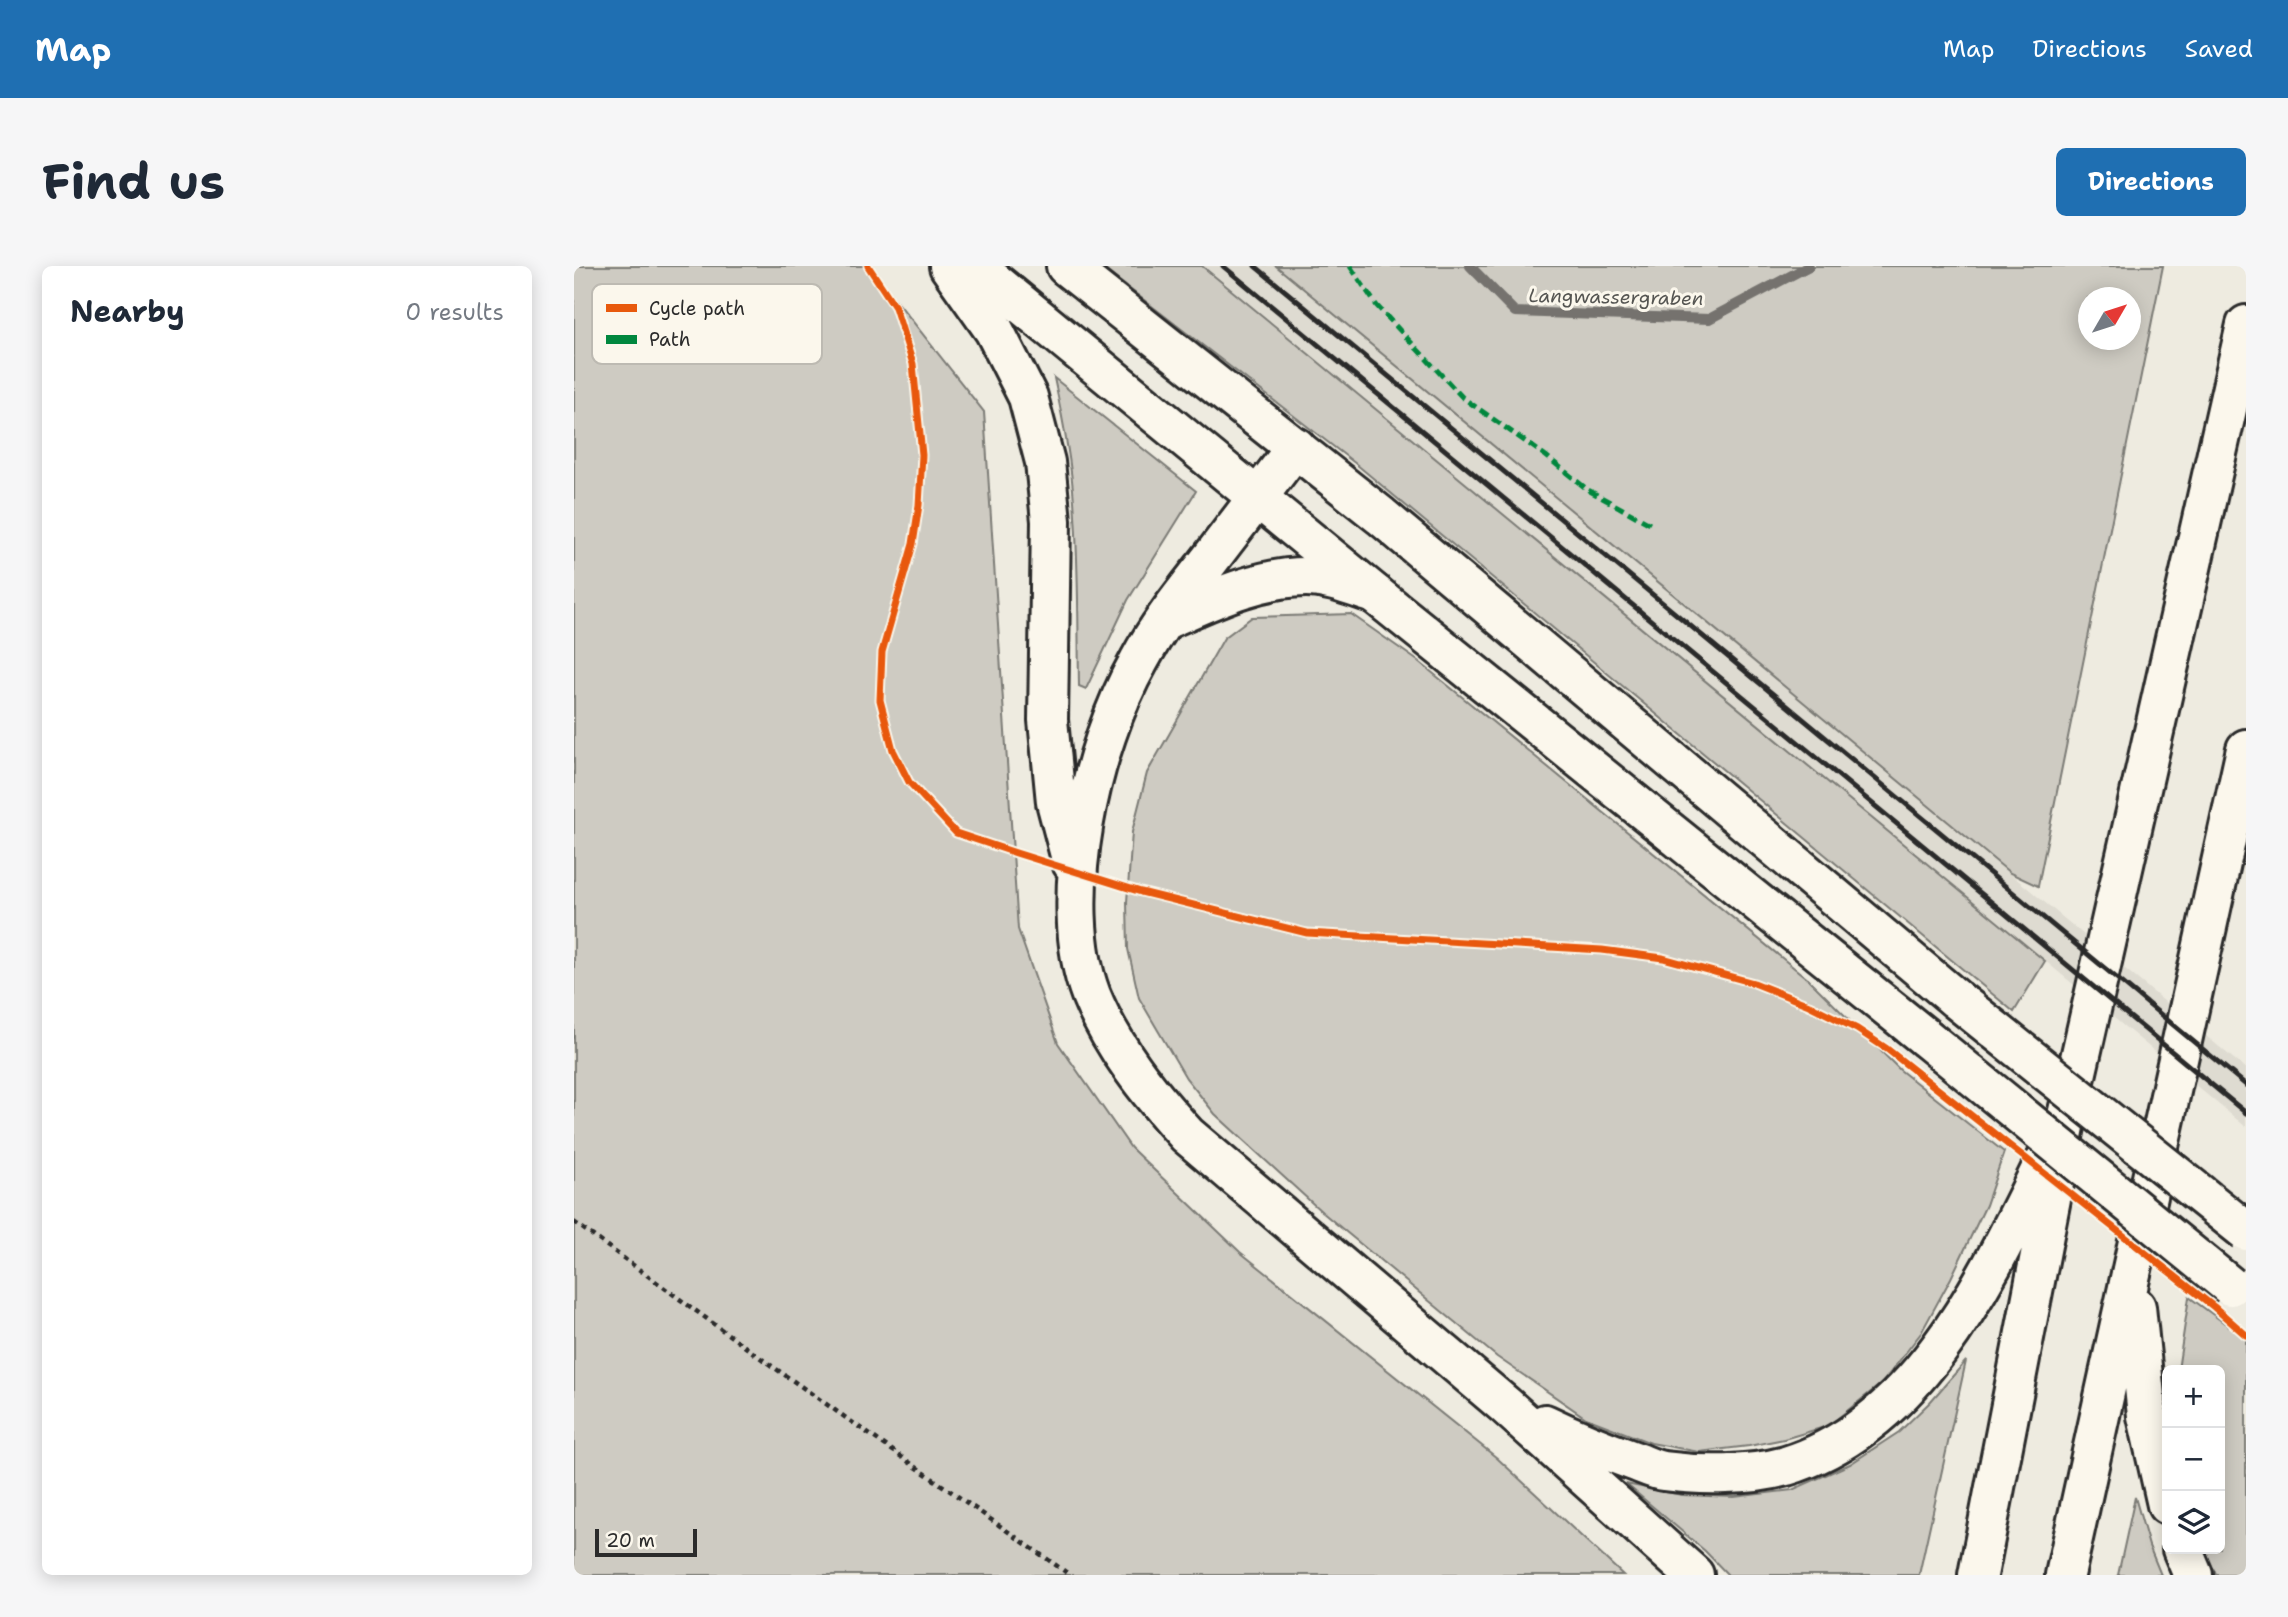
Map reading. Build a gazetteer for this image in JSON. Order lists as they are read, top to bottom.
{
  "water": ["Langwassergraben"],
  "legend": ["Cycle path", "Path"],
  "scale_bar": "20 m",
  "north": "top right",
  "page": {
    "header": "Map",
    "nav": ["Map", "Directions", "Saved"],
    "buttons": "Directions",
    "title": "Find us",
    "heading": ["Nearby", "0 results"],
    "map_buttons": ["+", "−"],
    "scale": "20 m"
  }
}
